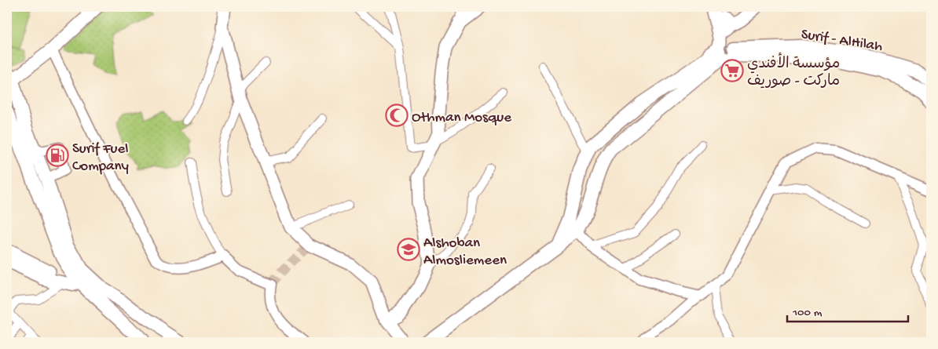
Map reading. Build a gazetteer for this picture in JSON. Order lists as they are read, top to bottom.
{
  "streets": {
    "main road": ["Surif - AlHilah"]
  },
  "places": {
    "supermarket": ["مؤسسة الأفندي ماركت - صوريف"],
    "mosque": ["Othman Mosque"],
    "fuel station": ["Surif Fuel Company"],
    "school or university": ["Alshoban Almosliemeen"]
  },
  "scale_bar": "100 m"
}
